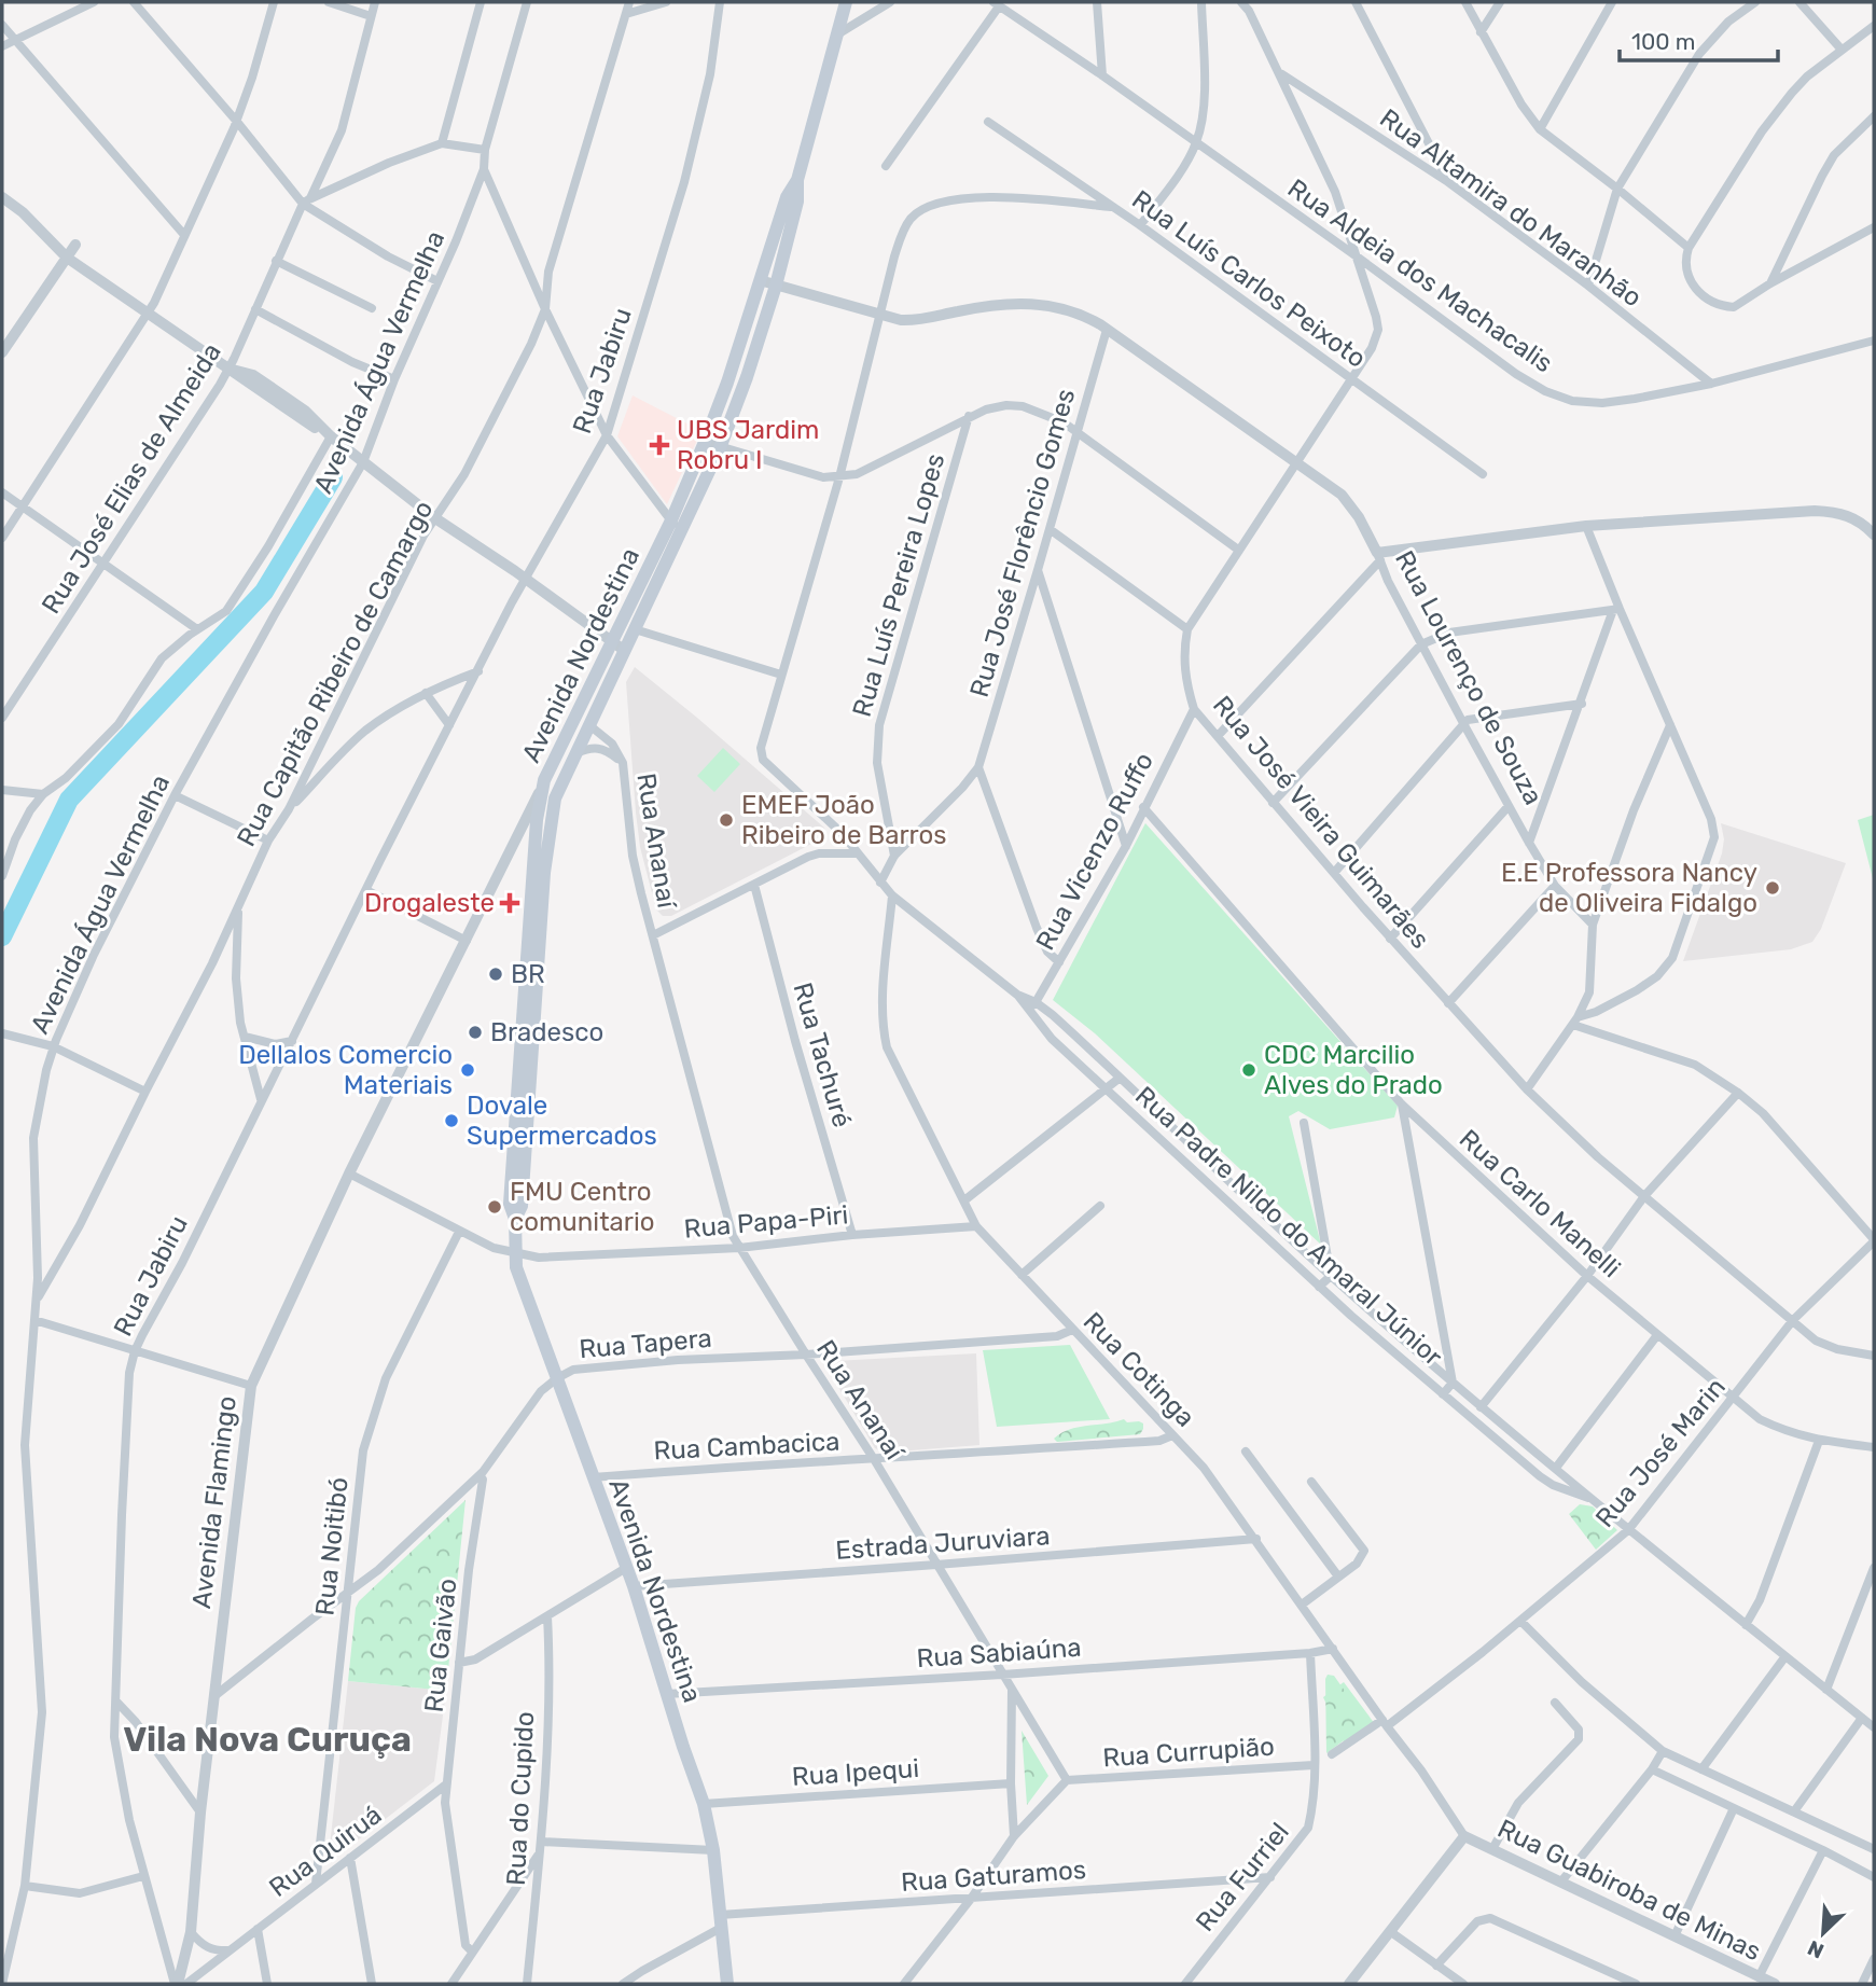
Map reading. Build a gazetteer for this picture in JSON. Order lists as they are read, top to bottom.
{
  "streets": {
    "main road": ["Avenida Nordestina"],
    "street": [
      "Rua Altamira do Maranhão",
      "Rua Aldeia dos Machacalis",
      "Rua Luís Carlos Peixoto",
      "Avenida Água Vermelha",
      "Rua Jabiru",
      "Rua José Elias de Almeida",
      "Rua José Florêncio Gomes",
      "Rua Luís Pereira Lopes",
      "Rua Capitão Ribeiro de Camargo",
      "Rua Lourenço de Souza",
      "Rua José Vieira Guimarães",
      "Rua Ananaí",
      "Rua Vicenzo Ruffo",
      "Rua Tachuré",
      "Rua Carlo Manelli",
      "Rua Papa-Piri",
      "Rua Padre Nildo do Amaral Júnior",
      "Rua Tapera",
      "Rua Cotinga",
      "Rua Cambacica",
      "Rua José Marin",
      "Avenida Flamingo",
      "Estrada Juruviara",
      "Rua Noitibó",
      "Rua Gaivão",
      "Rua Sabiaúna",
      "Rua Currupião",
      "Rua Ipequi",
      "Rua do Cupido",
      "Rua Quiruá",
      "Rua Gaturamos",
      "Rua Furriel",
      "Rua Guabiroba de Minas"
    ]
  },
  "crossings": [
    ["Rua Altamira do Maranhão", "Rua Aldeia dos Machacalis"],
    ["Rua Altamira do Maranhão", "Rua José Vieira Guimarães"],
    ["Rua Aldeia dos Machacalis", "Rua José Vieira Guimarães"],
    ["Rua Luís Carlos Peixoto", "Rua José Vieira Guimarães"],
    ["Avenida Água Vermelha", "Rua Capitão Ribeiro de Camargo"],
    ["Rua Jabiru", "Avenida Flamingo"],
    ["Rua José Florêncio Gomes", "Rua Luís Pereira Lopes"],
    ["Rua José Florêncio Gomes", "Rua Lourenço de Souza"],
    ["Rua José Florêncio Gomes", "Rua Padre Nildo do Amaral Júnior"],
    ["Avenida Nordestina", "Rua Lourenço de Souza"],
    ["Avenida Nordestina", "Rua Ananaí"],
    ["Avenida Nordestina", "Rua Papa-Piri"],
    ["Avenida Nordestina", "Rua Tapera"],
    ["Avenida Nordestina", "Rua Cambacica"],
    ["Avenida Nordestina", "Avenida Flamingo"],
    ["Avenida Nordestina", "Estrada Juruviara"],
    ["Avenida Nordestina", "Rua Sabiaúna"],
    ["Avenida Nordestina", "Rua Ipequi"],
    ["Avenida Nordestina", "Rua Gaturamos"],
    ["Rua Lourenço de Souza", "Rua José Vieira Guimarães"],
    ["Rua José Vieira Guimarães", "Rua Vicenzo Ruffo"],
    ["Rua José Vieira Guimarães", "Rua José Marin"],
    ["Rua Ananaí", "Rua Papa-Piri"],
    ["Rua Ananaí", "Rua Tapera"],
    ["Rua Ananaí", "Rua Cambacica"],
    ["Rua Ananaí", "Estrada Juruviara"],
    ["Rua Ananaí", "Rua Sabiaúna"],
    ["Rua Ananaí", "Rua Currupião"],
    ["Rua Vicenzo Ruffo", "Rua Carlo Manelli"],
    ["Rua Vicenzo Ruffo", "Rua Padre Nildo do Amaral Júnior"],
    ["Rua Tachuré", "Rua Papa-Piri"],
    ["Rua Carlo Manelli", "Rua José Marin"],
    ["Rua Papa-Piri", "Rua Cotinga"],
    ["Rua Papa-Piri", "Avenida Flamingo"],
    ["Rua Papa-Piri", "Rua Noitibó"],
    ["Rua Padre Nildo do Amaral Júnior", "Rua Cotinga"],
    ["Rua Padre Nildo do Amaral Júnior", "Rua José Marin"],
    ["Rua Tapera", "Rua Cotinga"],
    ["Rua Tapera", "Avenida Flamingo"],
    ["Rua Tapera", "Rua Noitibó"],
    ["Rua Tapera", "Rua Gaivão"],
    ["Rua Cotinga", "Rua Cambacica"],
    ["Rua Cotinga", "Rua José Marin"],
    ["Rua Cotinga", "Estrada Juruviara"],
    ["Rua Cotinga", "Rua Sabiaúna"],
    ["Rua Cotinga", "Rua Guabiroba de Minas"],
    ["Rua Noitibó", "Rua Quiruá"],
    ["Rua Gaivão", "Rua Quiruá"],
    ["Rua Sabiaúna", "Rua Furriel"],
    ["Rua Currupião", "Rua Furriel"],
    ["Rua Gaturamos", "Rua Furriel"]
  ],
  "districts": ["Vila Nova Curuça"],
  "places": {
    "health": ["UBS Jardim Robru I", "Drogaleste"],
    "other": [
      "EMEF João Ribeiro de Barros",
      "E.E Professora Nancy de Oliveira Fidalgo",
      "BR",
      "Bradesco",
      "Dellalos Comercio Materiais",
      "CDC Marcilio Alves do Prado",
      "Dovale Supermercados",
      "FMU Centro comunitario"
    ]
  },
  "scale_bar": "100 m",
  "north": "bottom left"
}
